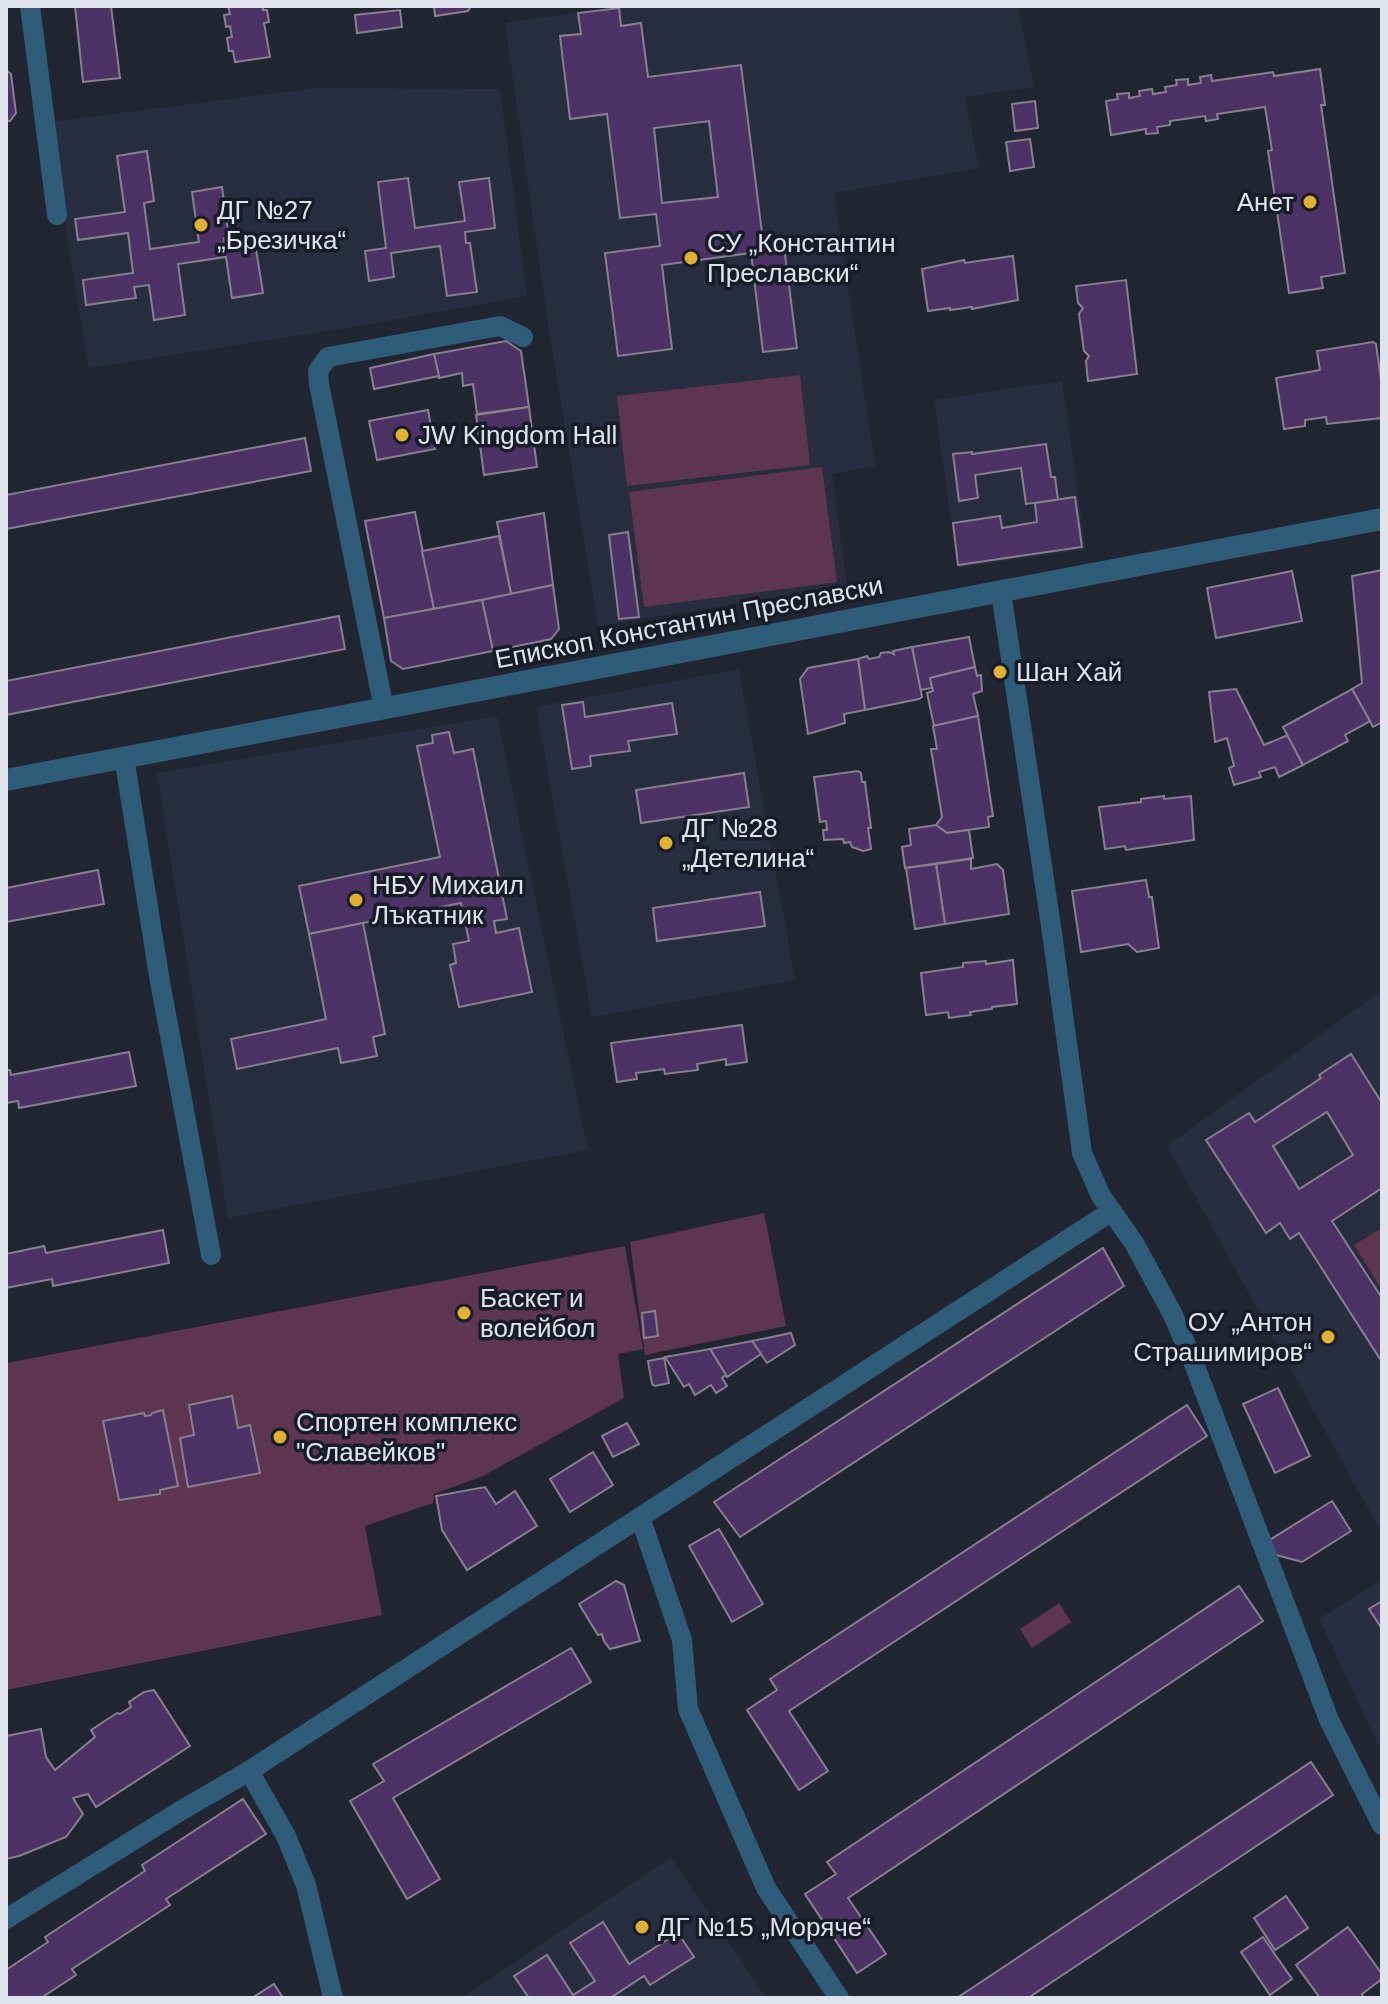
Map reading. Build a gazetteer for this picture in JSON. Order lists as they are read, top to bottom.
{
  "streets": {
    "street": ["Епископ Константин Преславски"]
  },
  "places": [
    "Анет",
    "ДГ №27 „Брезичка“",
    "СУ „Константин Преславски“",
    "JW Kingdom Hall",
    "Шан Хай",
    "ДГ №28 „Детелина“",
    "НБУ Михаил Лъкатник",
    "Баскет и волейбол",
    "ОУ „Антон Страшимиров“",
    "Спортен комплекс \"Славейков\"",
    "ДГ №15 „Моряче“"
  ]
}
